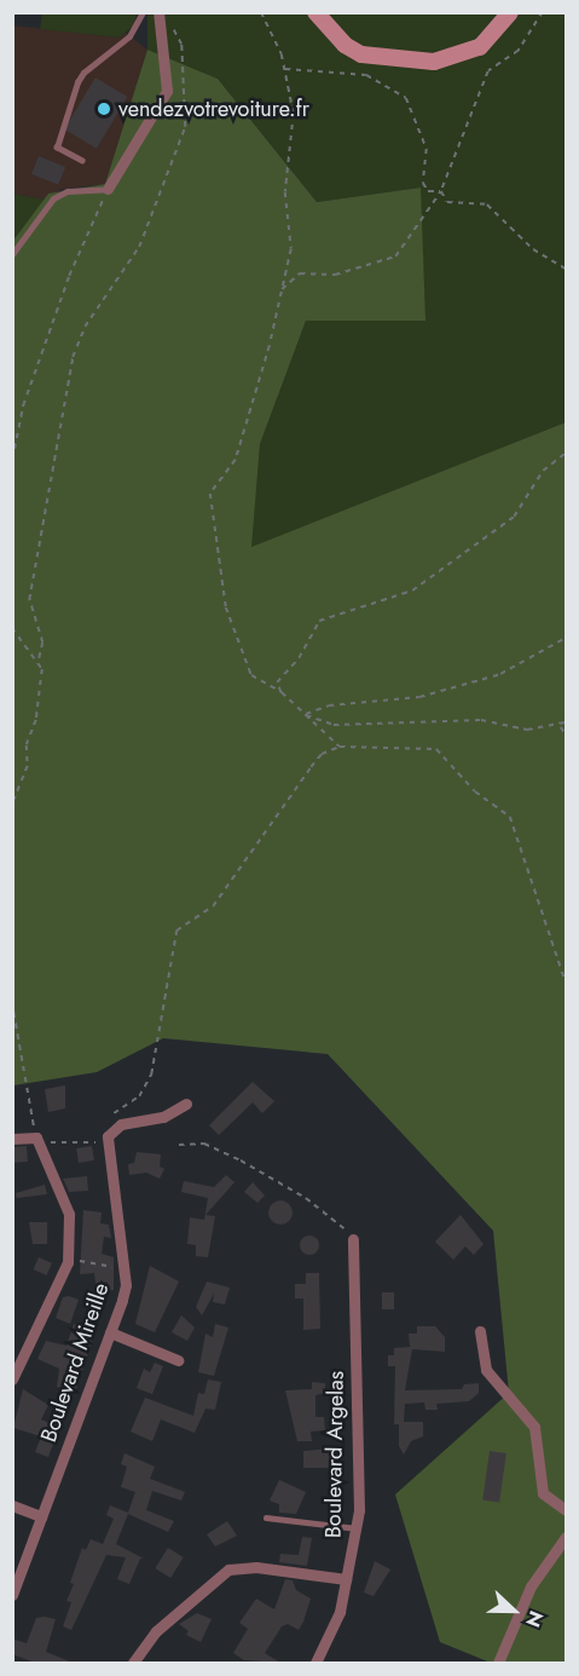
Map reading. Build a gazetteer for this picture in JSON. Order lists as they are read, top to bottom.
{
  "streets": {
    "street": ["Boulevard Mireille", "Boulevard Argelas"]
  },
  "places": ["vendezvotrevoiture.fr"],
  "north": "right"
}
